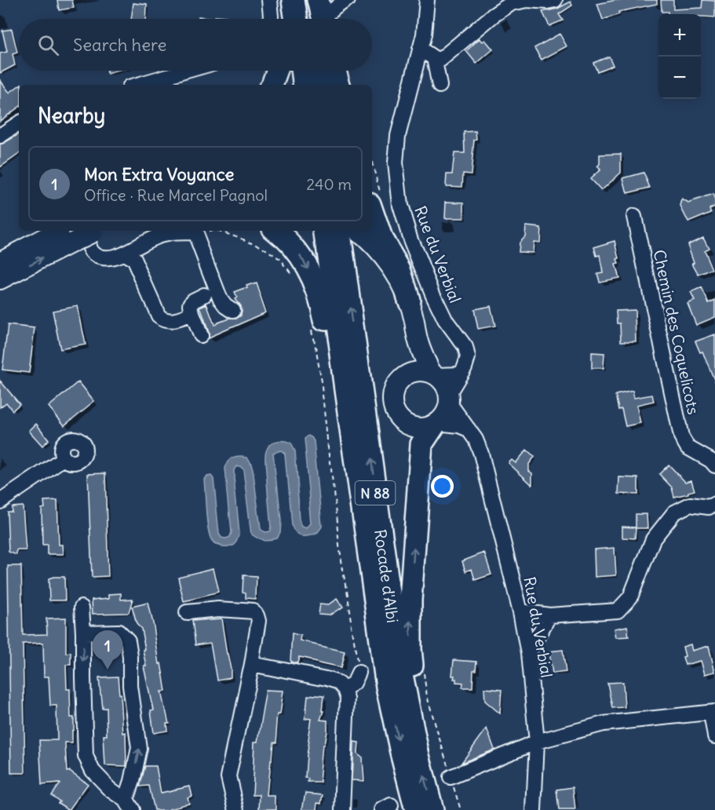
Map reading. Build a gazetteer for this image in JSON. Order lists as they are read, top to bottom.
{
  "streets": {
    "highway": ["N 88", "Rocade d'Albi"],
    "street": ["Rue du Verbial", "Chemin des Coquelicots"]
  },
  "page": {
    "map_buttons": ["+", "−"],
    "search": "Search here",
    "heading": "Nearby",
    "list": [
      {
        "mark": "1",
        "name": "Mon Extra Voyance",
        "note": "Office · Rue Marcel Pagnol",
        "value": "240 m"
      }
    ],
    "pins": "1"
  }
}
